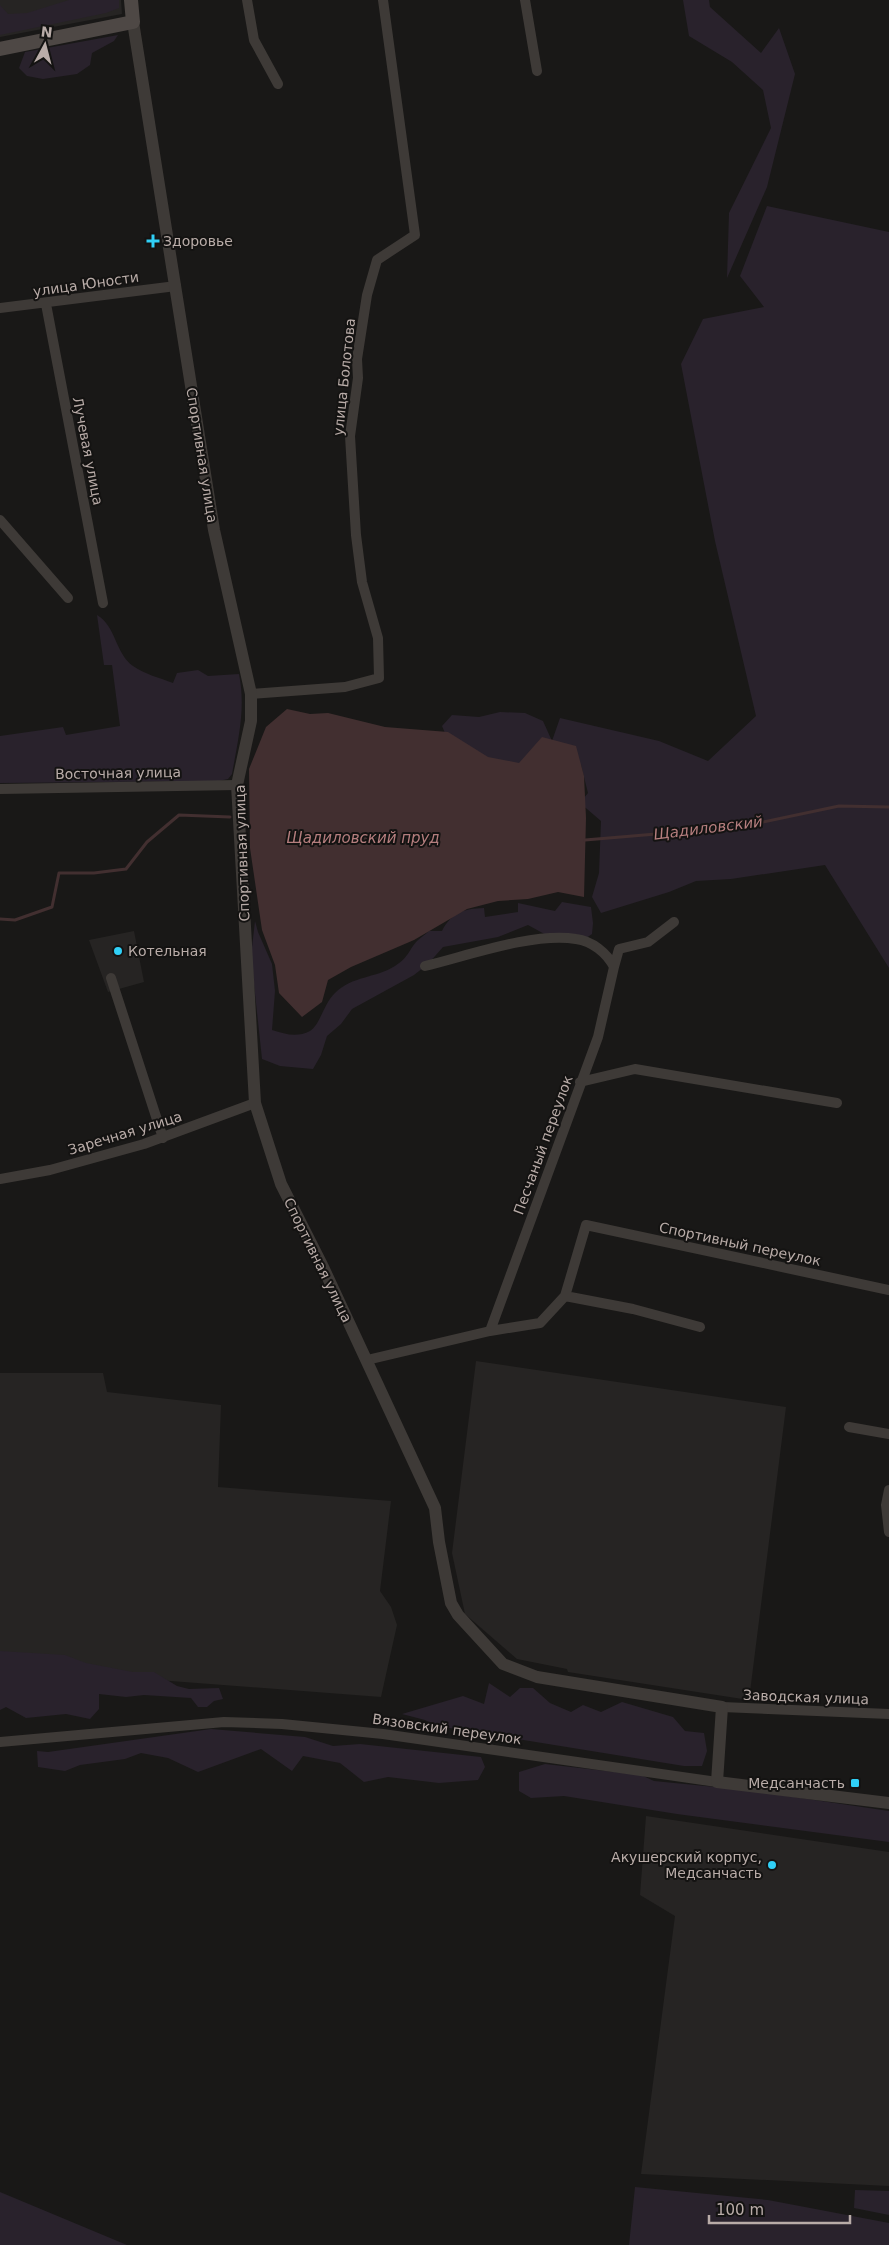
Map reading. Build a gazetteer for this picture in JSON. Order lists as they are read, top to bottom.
{
  "streets": {
    "main road": ["Спортивная улица"],
    "street": [
      "улица Юности",
      "улица Болотова",
      "Лучевая улица",
      "Восточная улица",
      "Заречная улица",
      "Песчаный переулок",
      "Спортивный переулок",
      "Заводская улица",
      "Вязовский переулок"
    ]
  },
  "crossings": [
    ["улица Юности", "Лучевая улица"],
    ["улица Юности", "Спортивная улица"],
    ["улица Болотова", "Спортивная улица"],
    ["Спортивная улица", "Восточная улица"],
    ["Спортивная улица", "Заречная улица"],
    ["Спортивная улица", "Заводская улица"]
  ],
  "water": ["Щадиловский", "Щадиловский пруд"],
  "places": {
    "health": ["Здоровье"],
    "other": ["Котельная", "Акушерский корпус, Медсанчасть"],
    "transit": ["Медсанчасть"]
  },
  "scale_bar": "100 m",
  "north": "top"
}
